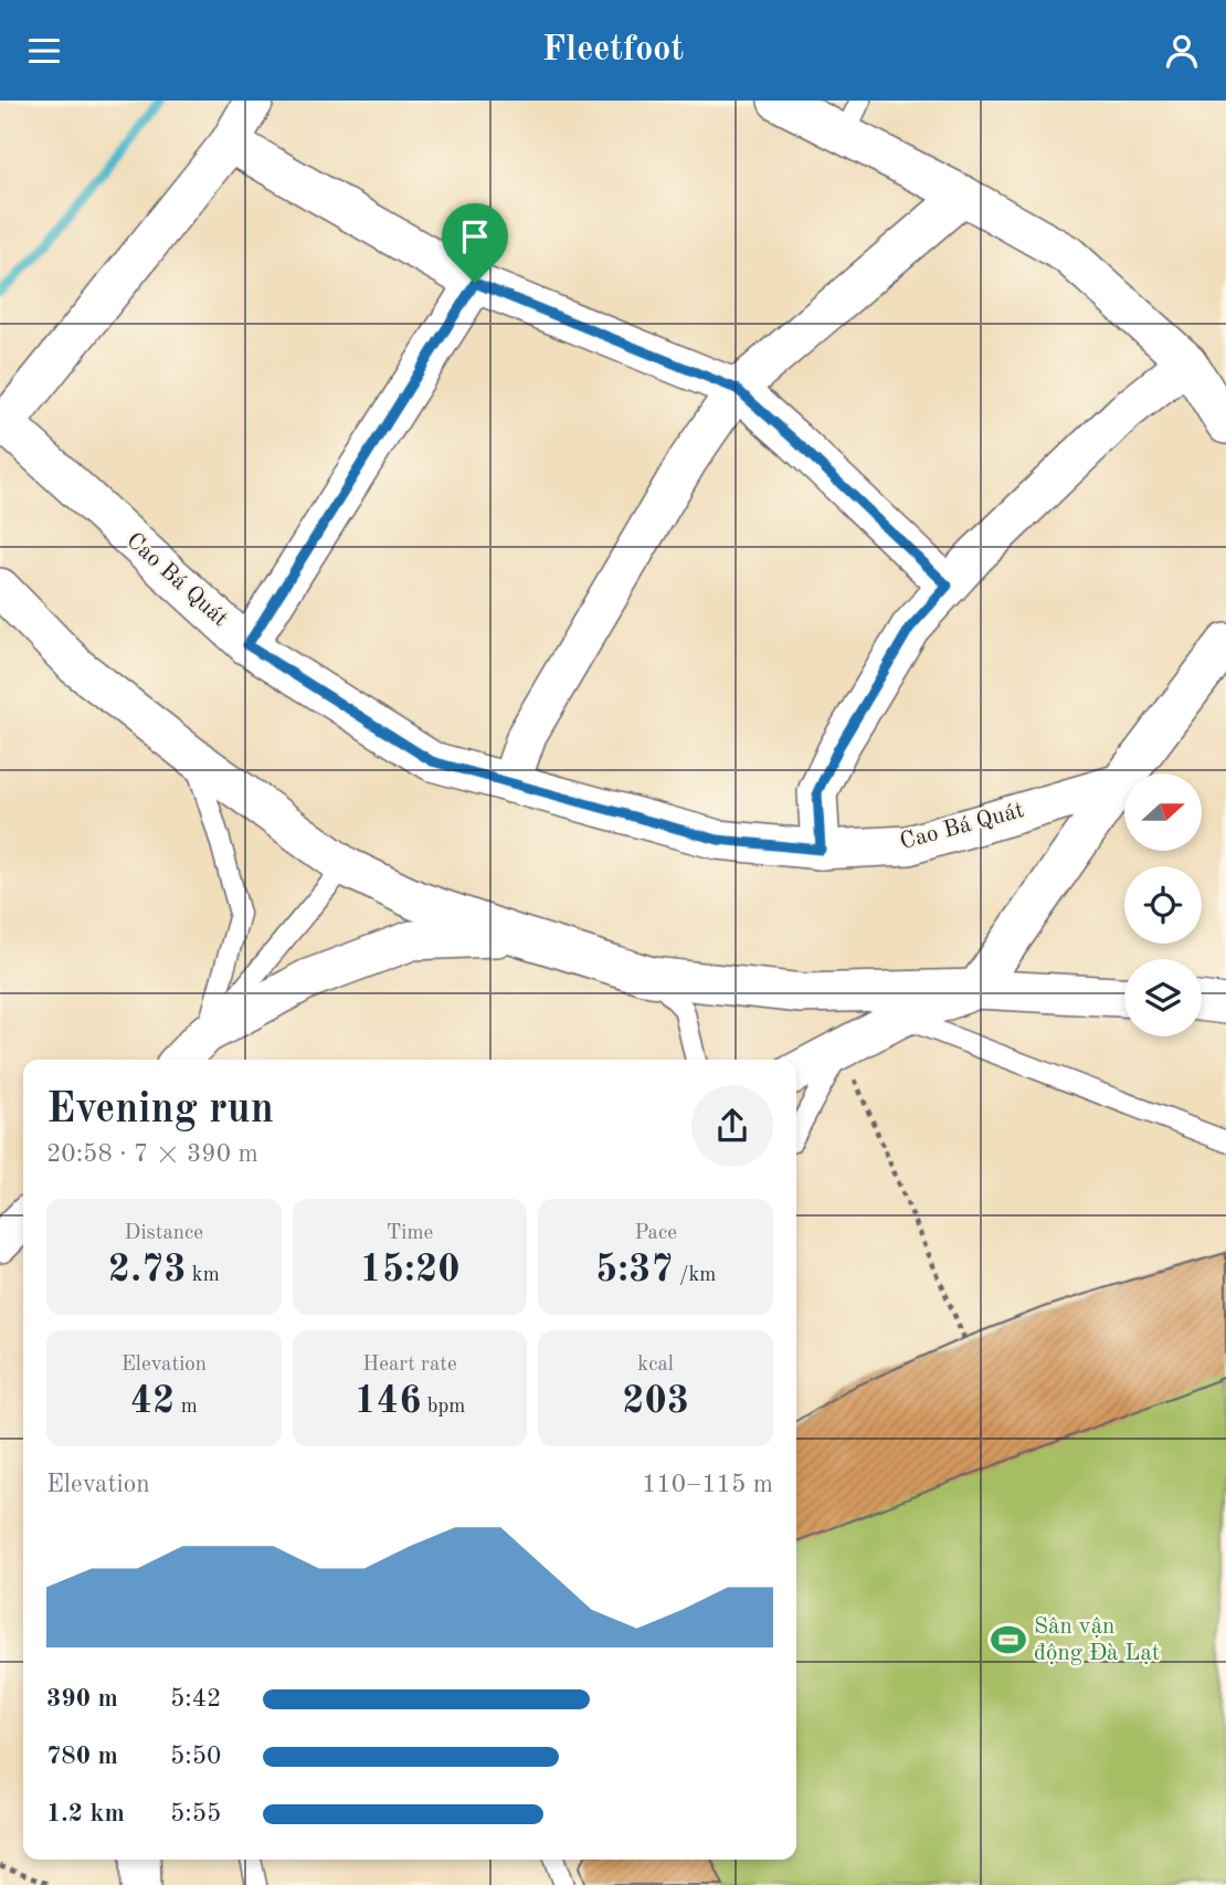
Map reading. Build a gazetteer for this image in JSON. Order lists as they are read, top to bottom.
{
  "streets": {
    "street": ["Cao Bá Quát"]
  },
  "places": {
    "sports": ["Sân vận động Đà Lạt"]
  },
  "north": "right",
  "page": {
    "header": "Fleetfoot",
    "heading": ["Evening run", "20:58 · 7 × 390 m"],
    "stats": [
      ["Distance", "2.73 km"],
      ["Time", "15:20"],
      ["Pace", "5:37 /km"],
      ["Elevation", "42 m"],
      ["Heart rate", "146 bpm"],
      ["kcal", "203"]
    ],
    "chart": ["Elevation", "110–115 m"],
    "list": [
      {
        "name": "390 m",
        "note": "5:42"
      },
      {
        "name": "780 m",
        "note": "5:50"
      },
      {
        "name": "1.2 km",
        "note": "5:55"
      }
    ]
  }
}
